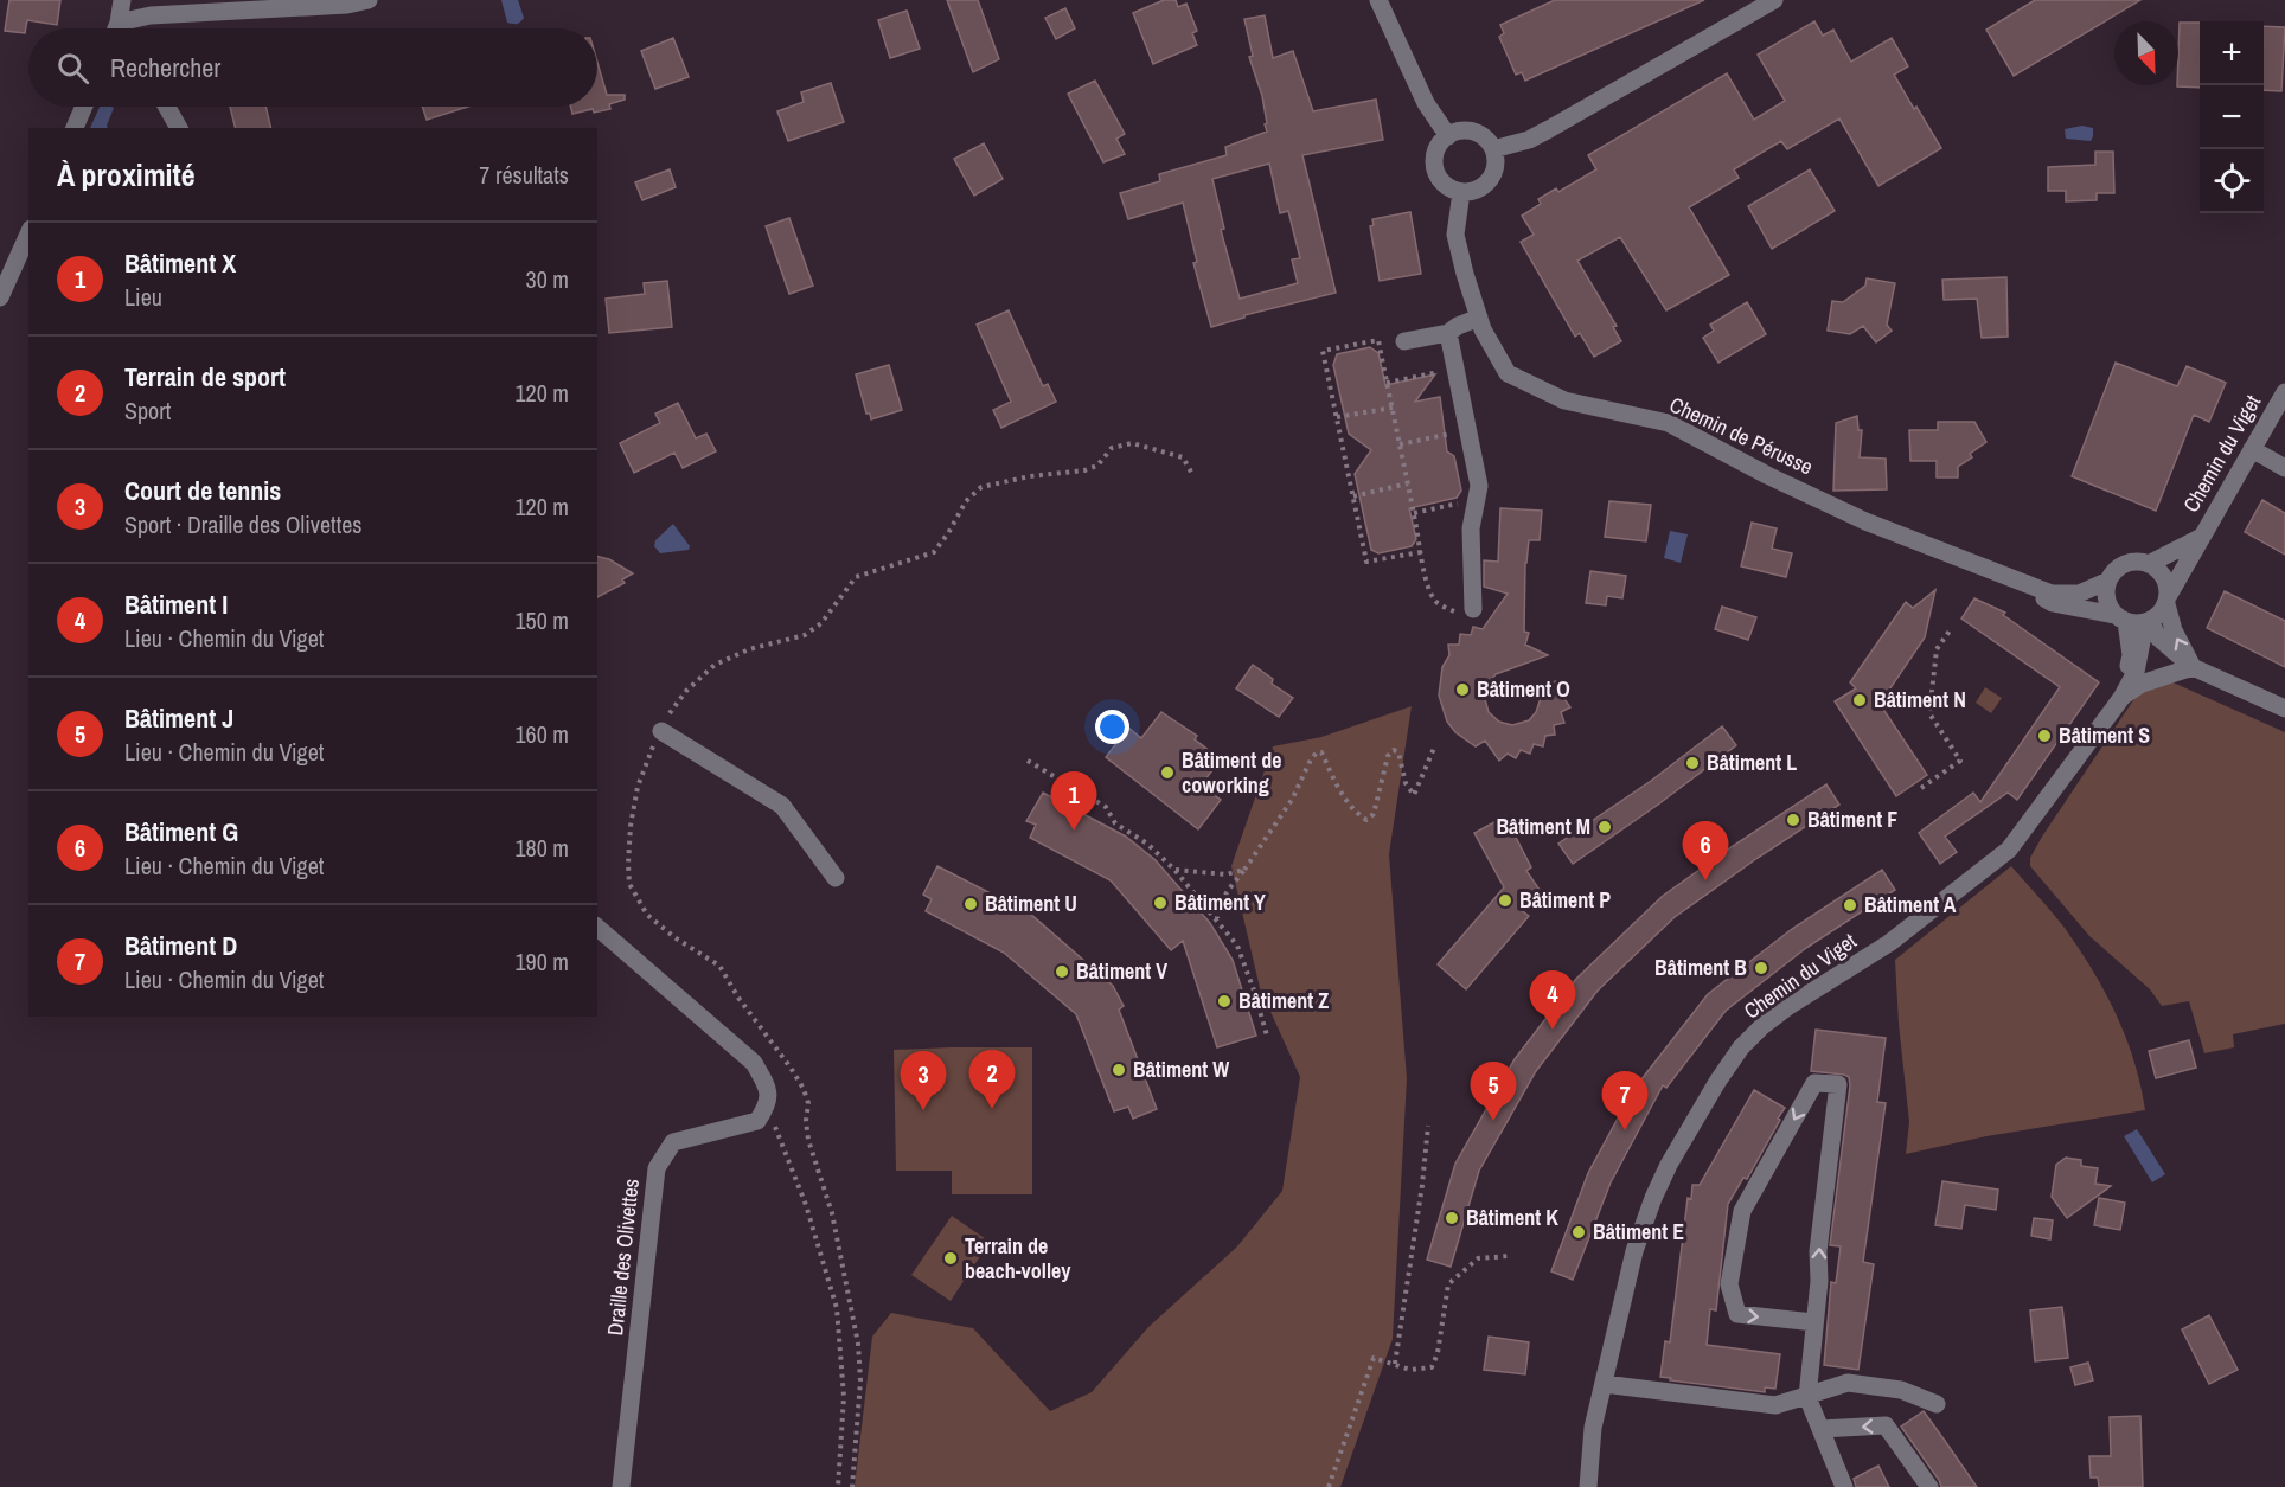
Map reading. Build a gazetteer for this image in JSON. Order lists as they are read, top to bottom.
{
  "streets": {
    "street": ["Chemin de Pérusse", "Chemin du Viget", "Draille des Olivettes"]
  },
  "crossings": [
    ["Chemin de Pérusse", "Chemin du Viget"]
  ],
  "places": [
    "Bâtiment O",
    "Bâtiment N",
    "Bâtiment S",
    "Bâtiment L",
    "Bâtiment de coworking",
    "Bâtiment F",
    "Bâtiment M",
    "Bâtiment P",
    "Bâtiment Y",
    "Bâtiment U",
    "Bâtiment A",
    "Bâtiment B",
    "Bâtiment V",
    "Bâtiment Z",
    "Bâtiment W",
    "Bâtiment K",
    "Bâtiment E",
    "Terrain de beach-volley"
  ],
  "north": "bottom right",
  "page": {
    "map_buttons": ["+", "−"],
    "search": "Rechercher",
    "heading": ["À proximité", "7 résultats"],
    "list": [
      {
        "mark": "1",
        "name": "Bâtiment X",
        "note": "Lieu",
        "value": "30 m"
      },
      {
        "mark": "2",
        "name": "Terrain de sport",
        "note": "Sport",
        "value": "120 m"
      },
      {
        "mark": "3",
        "name": "Court de tennis",
        "note": "Sport · Draille des Olivettes",
        "value": "120 m"
      },
      {
        "mark": "4",
        "name": "Bâtiment I",
        "note": "Lieu · Chemin du Viget",
        "value": "150 m"
      },
      {
        "mark": "5",
        "name": "Bâtiment J",
        "note": "Lieu · Chemin du Viget",
        "value": "160 m"
      },
      {
        "mark": "6",
        "name": "Bâtiment G",
        "note": "Lieu · Chemin du Viget",
        "value": "180 m"
      },
      {
        "mark": "7",
        "name": "Bâtiment D",
        "note": "Lieu · Chemin du Viget",
        "value": "190 m"
      }
    ],
    "pins": [
      "1",
      "6",
      "4",
      "2",
      "3",
      "5",
      "7"
    ]
  }
}
